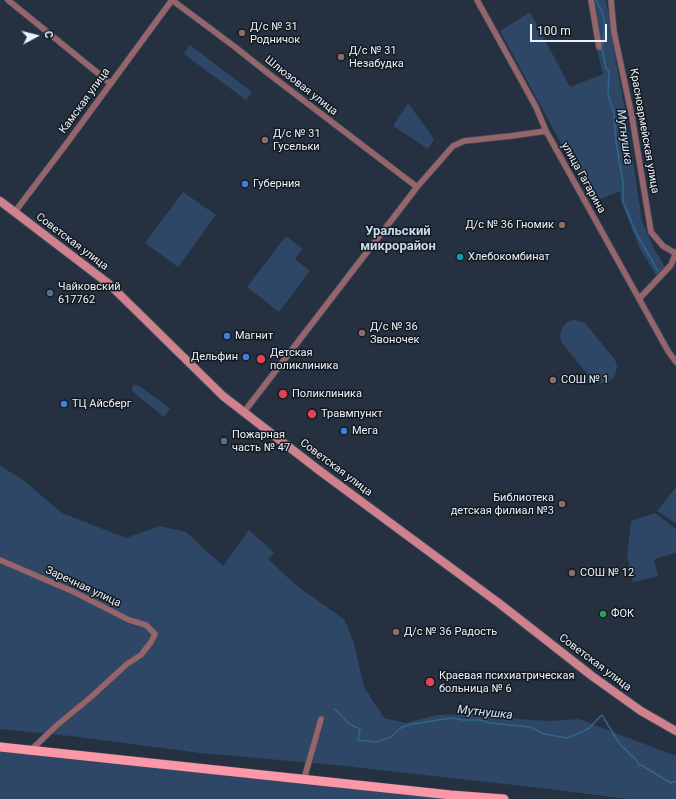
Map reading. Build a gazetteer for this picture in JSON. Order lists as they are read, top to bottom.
{
  "streets": {
    "main road": ["Советская улица"],
    "street": [
      "Шлюзовая улица",
      "Камская улица",
      "Красноармейская улица",
      "улица Гагарина",
      "Заречная улица"
    ]
  },
  "crossings": [
    ["Шлюзовая улица", "Камская улица"],
    ["Камская улица", "Советская улица"]
  ],
  "districts": ["Уральский микрорайон"],
  "water": ["Мутнушка"],
  "places": [
    "Д/с № 31 Родничок",
    "Д/с № 31 Незабудка",
    "Д/с № 31 Гусельки",
    "Губерния",
    "Д/с № 36 Гномик",
    "Хлебокомбинат",
    "Чайковский 617762",
    "Д/с № 36 Звоночек",
    "Магнит",
    "Дельфин",
    "Детская поликлиника",
    "СОШ № 1",
    "Поликлиника",
    "ТЦ Айсберг",
    "Травмпункт",
    "Мега",
    "Пожарная часть № 47",
    "Библиотека детская филиал №3",
    "СОШ № 12",
    "ФОК",
    "Д/с № 36 Радость",
    "Краевая психиатрическая больница № 6"
  ],
  "scale_bar": "100 m",
  "north": "right"
}
